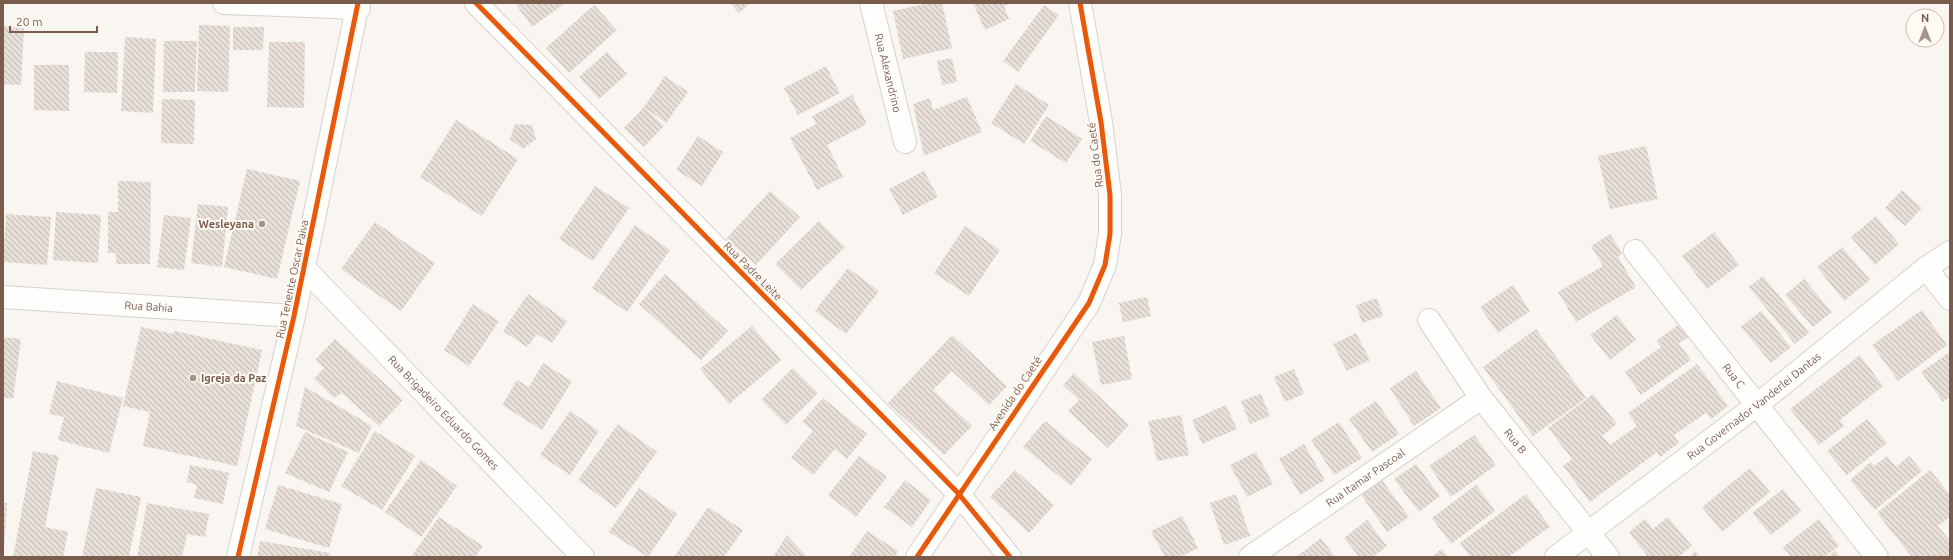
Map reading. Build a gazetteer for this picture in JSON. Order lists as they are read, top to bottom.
{
  "streets": {
    "street": [
      "Rua Alexandrino",
      "Rua do Caeté",
      "Rua Padre Leite",
      "Rua Tenente Oscar Paiva",
      "Rua Bahia",
      "Rua C",
      "Avenida do Caeté",
      "Rua Governador Vanderlei Dantas",
      "Rua Brigadeiro Eduardo Gomes",
      "Rua B",
      "Rua Itamar Pascoal"
    ]
  },
  "crossings": [
    ["Rua do Caeté", "Avenida do Caeté"],
    ["Rua Padre Leite", "Avenida do Caeté"],
    ["Rua Tenente Oscar Paiva", "Rua Bahia"],
    ["Rua Tenente Oscar Paiva", "Rua Brigadeiro Eduardo Gomes"],
    ["Rua C", "Rua Governador Vanderlei Dantas"],
    ["Rua Governador Vanderlei Dantas", "Rua B"],
    ["Rua B", "Rua Itamar Pascoal"]
  ],
  "places": ["Wesleyana", "Igreja da Paz"],
  "scale_bar": "20 m",
  "north": "top"
}
